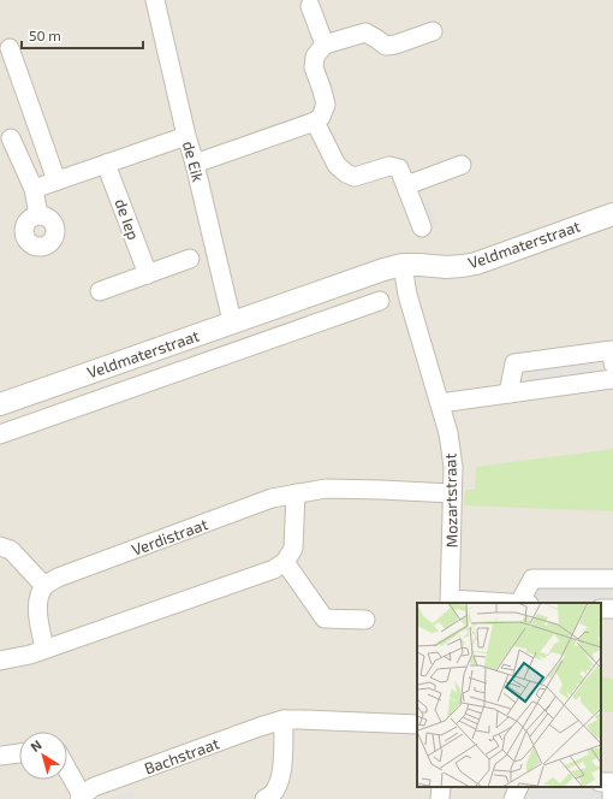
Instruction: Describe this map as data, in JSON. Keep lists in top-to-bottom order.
{
  "streets": {
    "street": [
      "de Eik",
      "de Iep",
      "Veldmaterstraat",
      "Mozartstraat",
      "Verdistraat",
      "Bachstraat"
    ]
  },
  "crossings": [
    ["de Eik", "Veldmaterstraat"],
    ["Veldmaterstraat", "Mozartstraat"],
    ["Mozartstraat", "Verdistraat"]
  ],
  "scale_bar": "50 m",
  "north": "top left"
}
